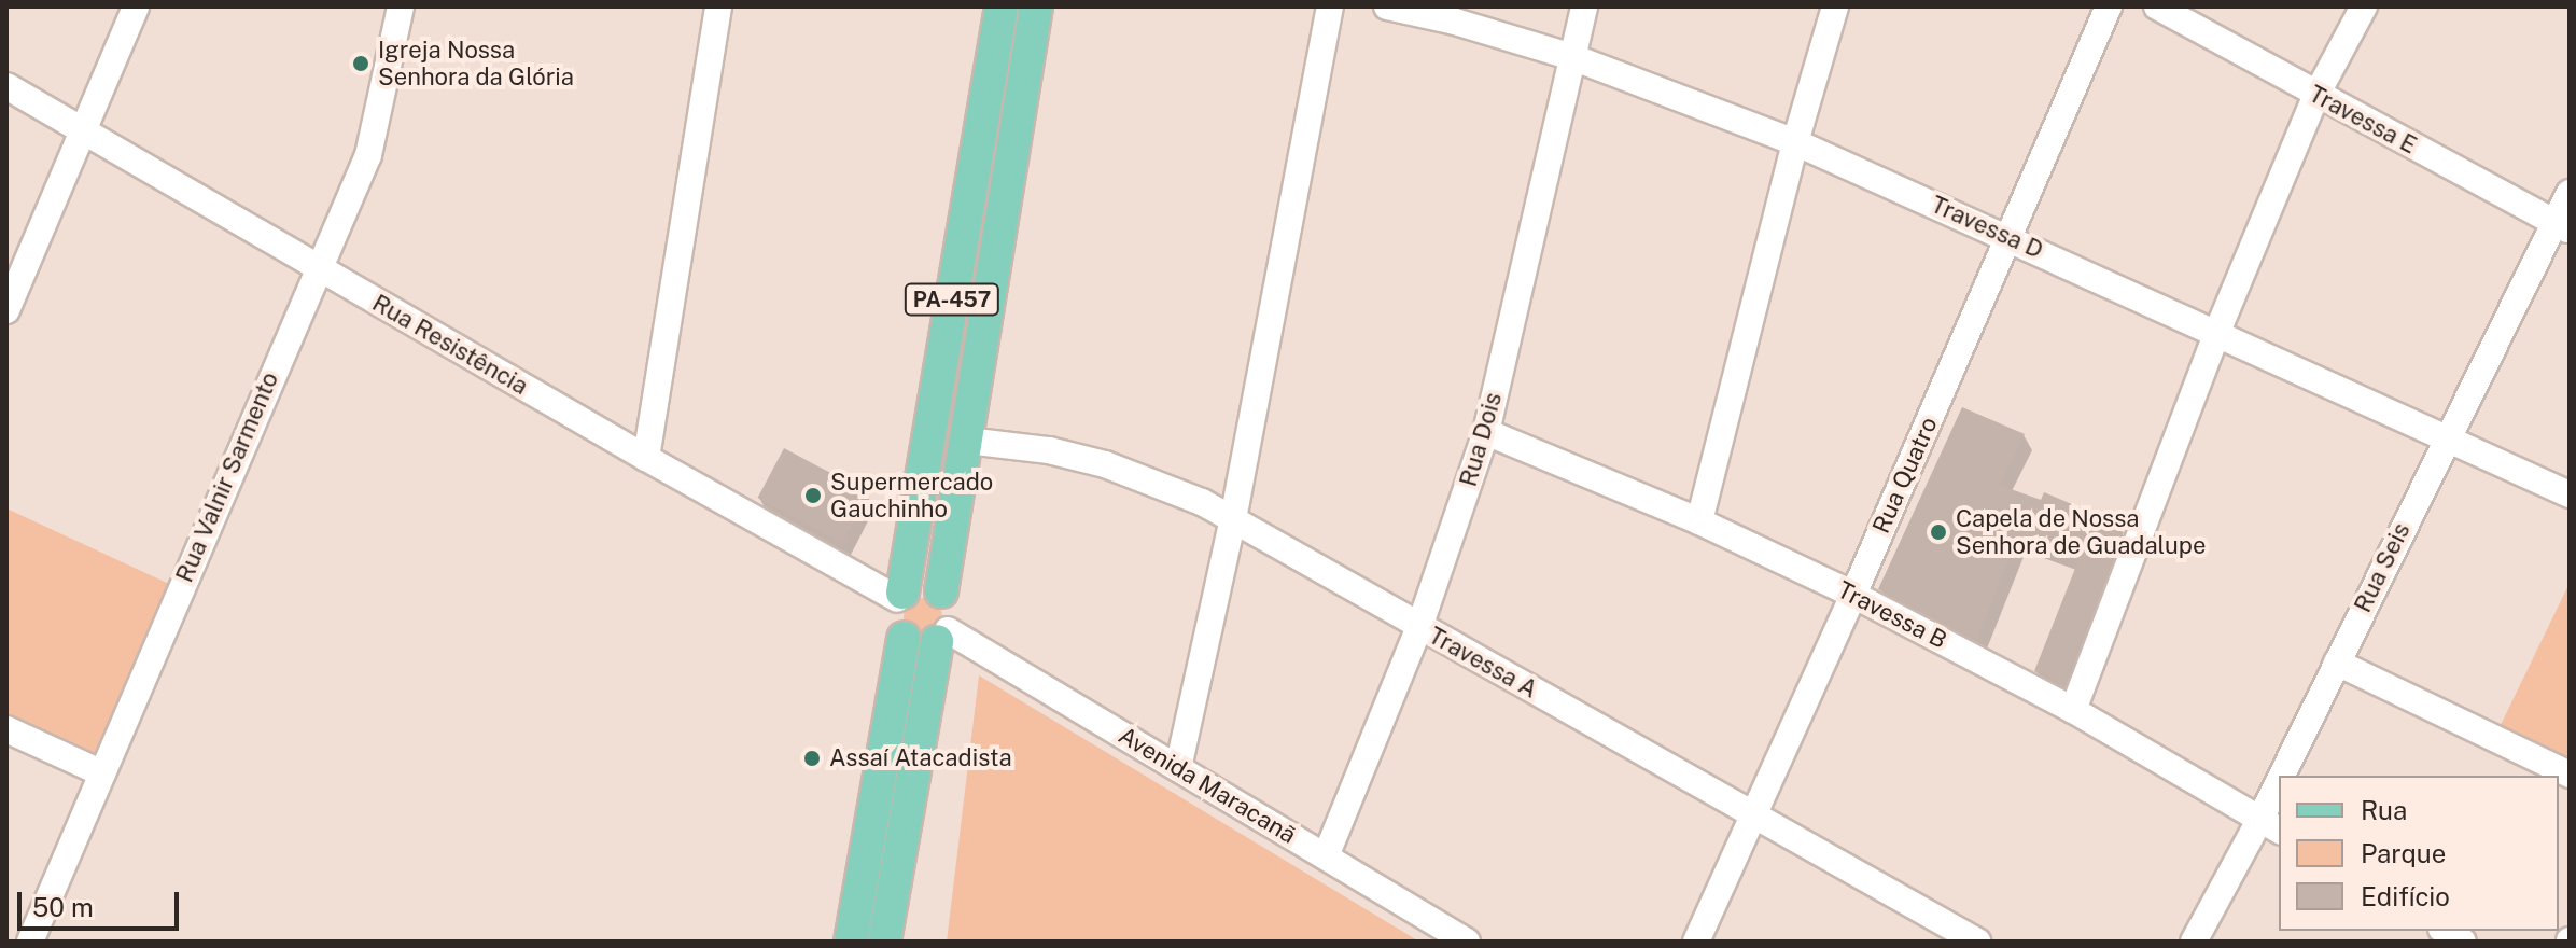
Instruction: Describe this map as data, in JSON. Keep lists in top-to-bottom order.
{
  "streets": {
    "main road": ["PA-457"],
    "street": [
      "Travessa E",
      "Travessa D",
      "Rua Resistência",
      "Rua Dois",
      "Rua Quatro",
      "Rua Valnir Sarmento",
      "Rua Seis",
      "Travessa B",
      "Travessa A",
      "Avenida Maracanã"
    ]
  },
  "crossings": [
    ["Travessa E", "Rua Seis"],
    ["Travessa D", "Rua Dois"],
    ["Travessa D", "Rua Quatro"],
    ["Travessa D", "Rua Seis"],
    ["PA-457", "Rua Resistência"],
    ["PA-457", "Travessa A"],
    ["PA-457", "Avenida Maracanã"],
    ["Rua Resistência", "Rua Valnir Sarmento"],
    ["Rua Resistência", "Avenida Maracanã"],
    ["Rua Dois", "Travessa B"],
    ["Rua Dois", "Travessa A"],
    ["Rua Dois", "Avenida Maracanã"],
    ["Rua Quatro", "Travessa B"],
    ["Rua Quatro", "Travessa A"],
    ["Rua Seis", "Travessa B"]
  ],
  "places": [
    "Igreja Nossa Senhora da Glória",
    "Supermercado Gauchinho",
    "Capela de Nossa Senhora de Guadalupe",
    "Assaí Atacadista"
  ],
  "legend": ["Rua", "Parque", "Edifício"],
  "scale_bar": "50 m"
}
